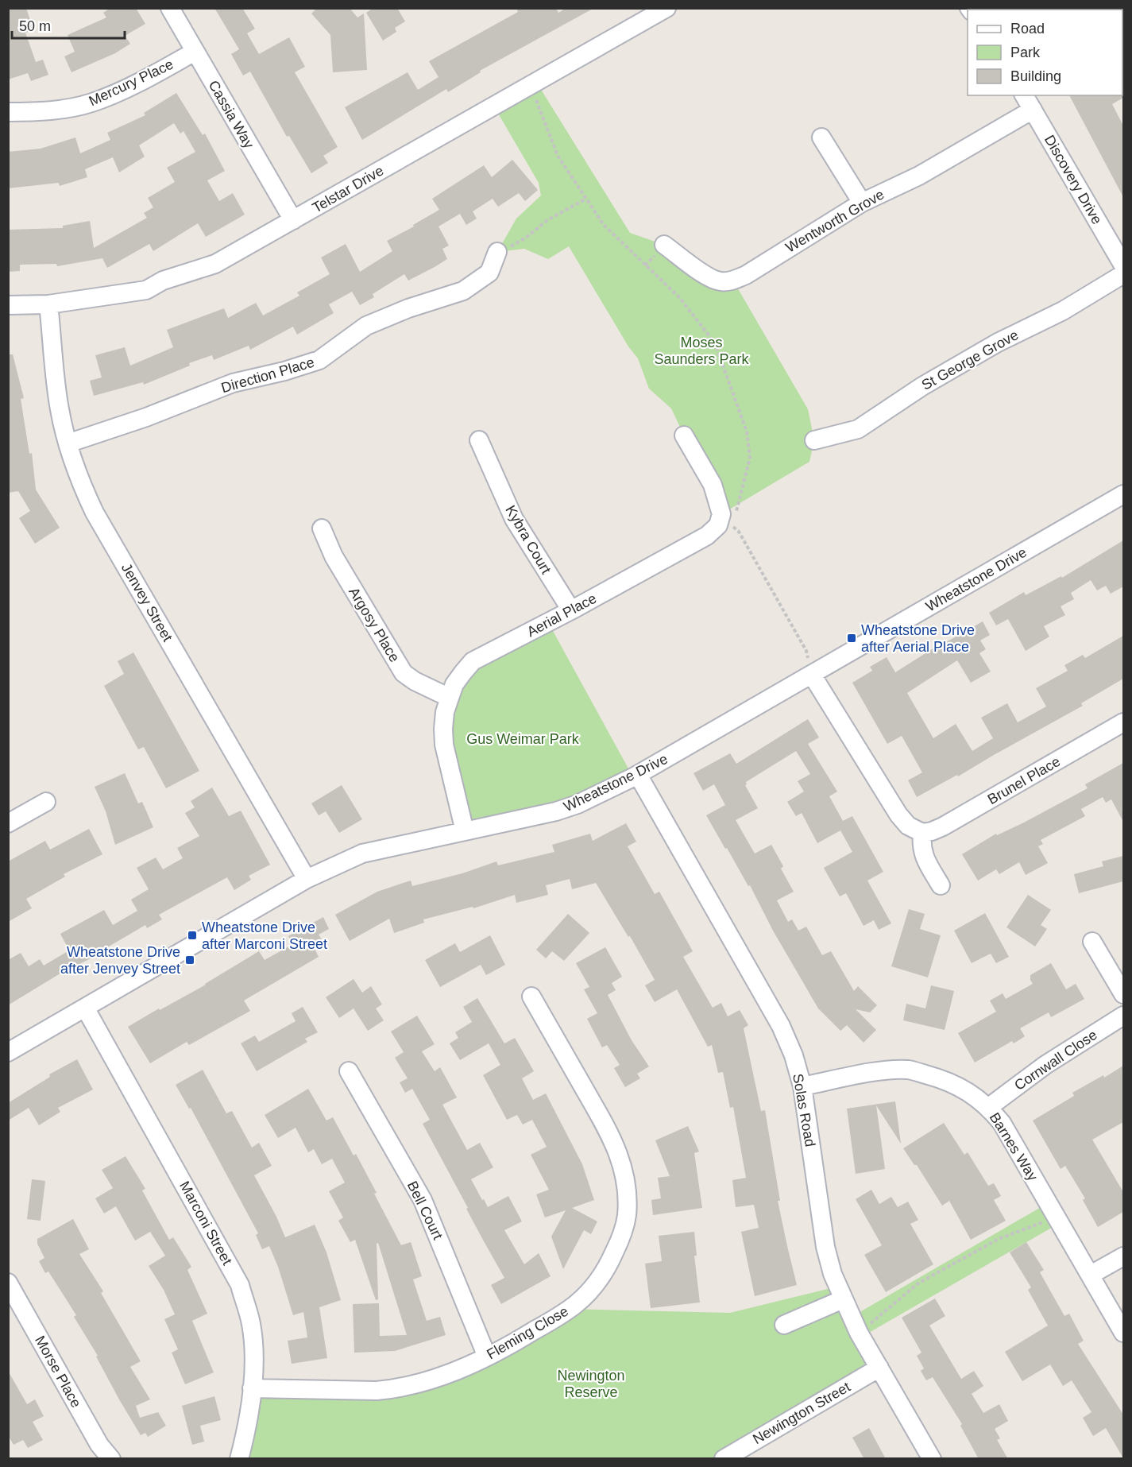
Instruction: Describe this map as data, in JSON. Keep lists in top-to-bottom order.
{
  "streets": {
    "street": [
      "Mercury Place",
      "Cassia Way",
      "Discovery Drive",
      "Telstar Drive",
      "Wentworth Grove",
      "St George Grove",
      "Direction Place",
      "Kybra Court",
      "Wheatstone Drive",
      "Jenvey Street",
      "Aerial Place",
      "Argosy Place",
      "Brunel Place",
      "Cornwall Close",
      "Solas Road",
      "Barnes Way",
      "Bell Court",
      "Marconi Street",
      "Fleming Close",
      "Morse Place",
      "Newington Street"
    ]
  },
  "crossings": [
    ["Mercury Place", "Cassia Way"],
    ["Cassia Way", "Telstar Drive"],
    ["Discovery Drive", "Wentworth Grove"],
    ["Telstar Drive", "Jenvey Street"],
    ["Direction Place", "Jenvey Street"],
    ["Kybra Court", "Aerial Place"],
    ["Wheatstone Drive", "Jenvey Street"],
    ["Wheatstone Drive", "Aerial Place"],
    ["Wheatstone Drive", "Solas Road"],
    ["Wheatstone Drive", "Marconi Street"],
    ["Aerial Place", "Argosy Place"],
    ["Cornwall Close", "Barnes Way"],
    ["Solas Road", "Barnes Way"],
    ["Solas Road", "Newington Street"],
    ["Bell Court", "Fleming Close"],
    ["Marconi Street", "Fleming Close"]
  ],
  "parks": ["Moses Saunders Park", "Gus Weimar Park", "Newington Reserve"],
  "places": {
    "transit": ["Wheatstone Drive after Aerial Place", "Wheatstone Drive after Marconi Street", "Wheatstone Drive after Jenvey Street"]
  },
  "legend": ["Road", "Park", "Building"],
  "scale_bar": "50 m"
}
